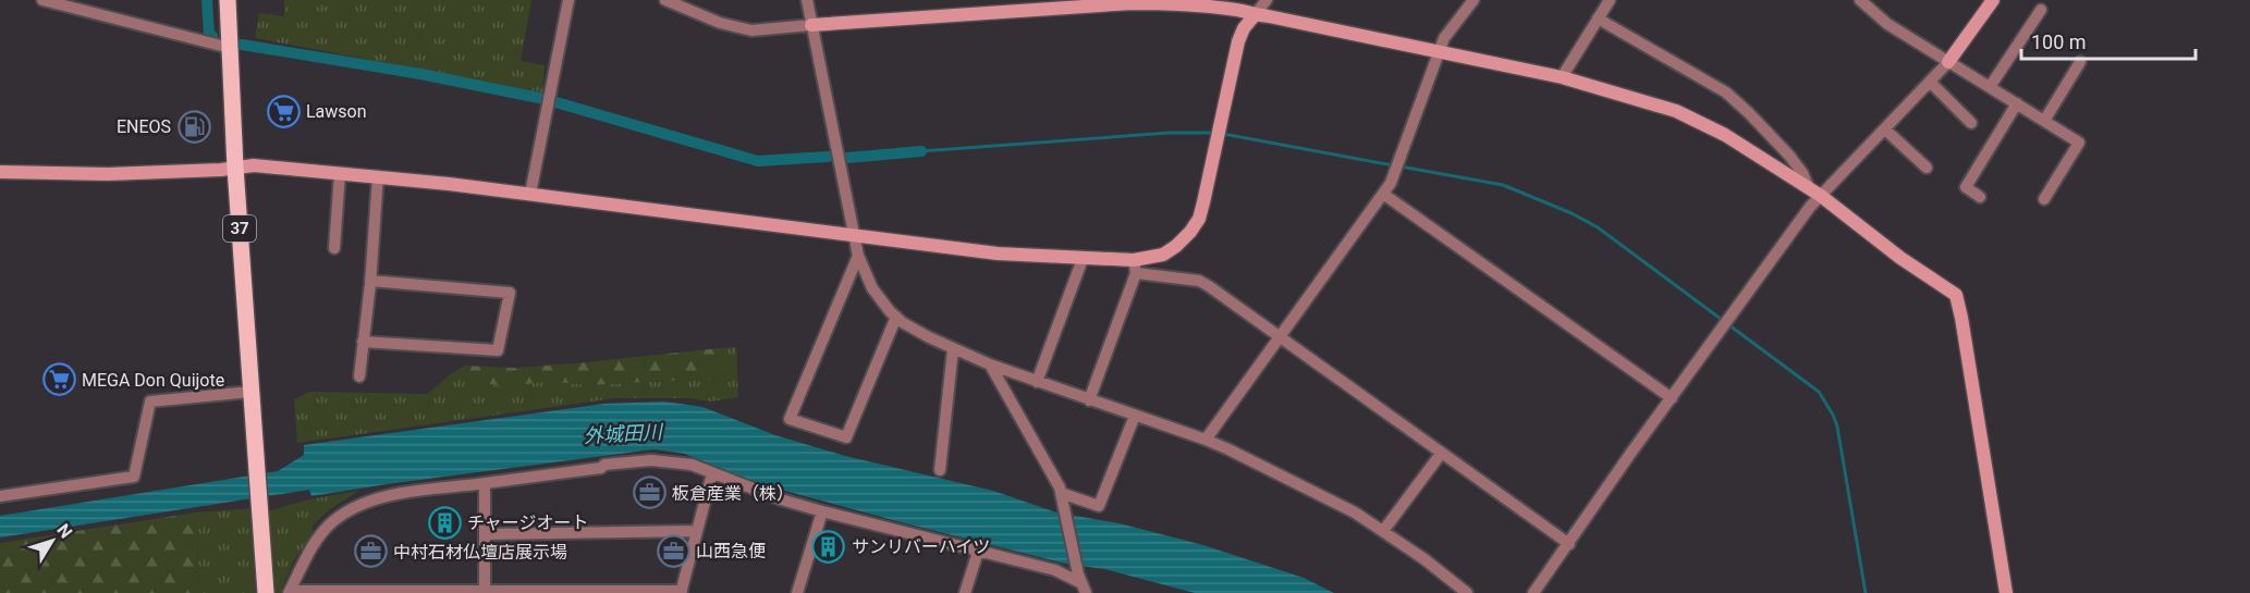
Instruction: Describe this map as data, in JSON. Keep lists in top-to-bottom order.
{
  "streets": {
    "main road": ["37"]
  },
  "water": ["外城田川"],
  "places": {
    "supermarket": ["Lawson", "MEGA Don Quijote"],
    "fuel station": ["ENEOS"],
    "office": ["板倉産業（株）", "山西急便", "中村石材仏壇店展示場"],
    "building": ["チャージオート", "サンリバーハイツ"]
  },
  "scale_bar": "100 m",
  "north": "top right"
}
